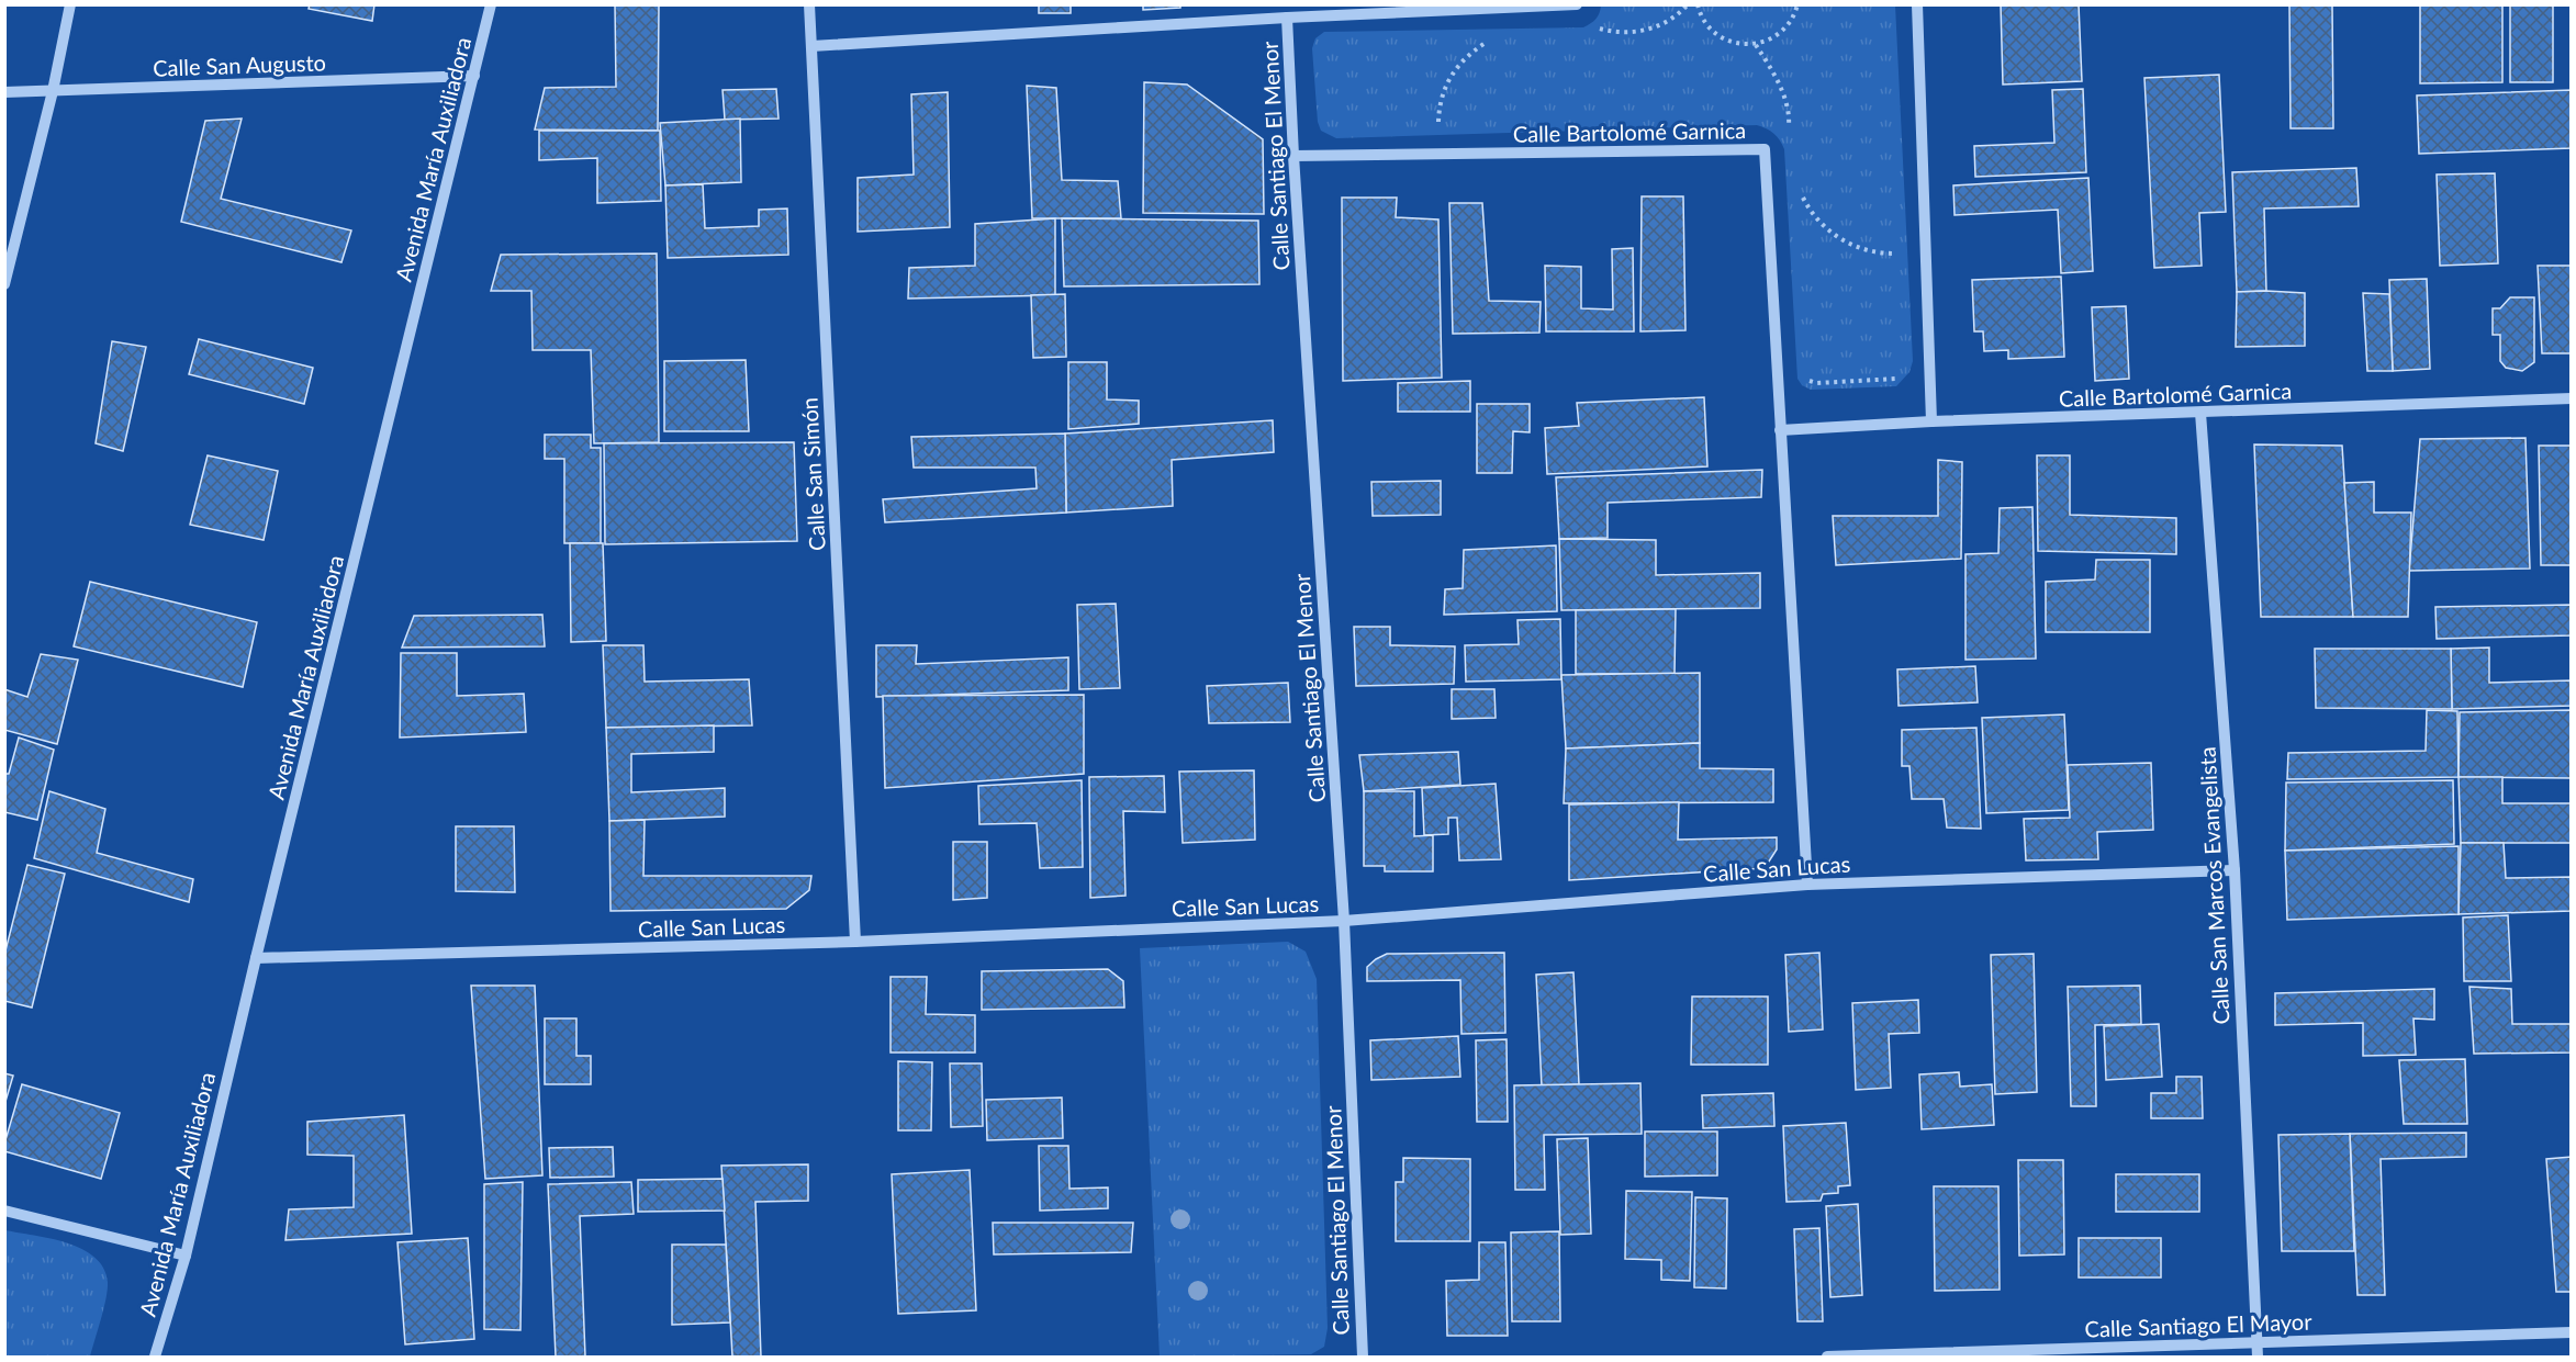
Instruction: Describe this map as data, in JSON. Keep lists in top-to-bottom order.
{
  "streets": {
    "street": [
      "Calle San Augusto",
      "Calle Bartolomé Garnica",
      "Calle Santiago El Menor",
      "Avenida María Auxiliadora",
      "Calle San Simón",
      "Calle San Lucas",
      "Calle San Marcos Evangelista",
      "Calle Santiago El Mayor"
    ]
  },
  "crossings": [
    ["Calle San Augusto", "Avenida María Auxiliadora"],
    ["Calle Bartolomé Garnica", "Calle Santiago El Menor"],
    ["Calle Bartolomé Garnica", "Calle San Lucas"],
    ["Calle Bartolomé Garnica", "Calle San Marcos Evangelista"],
    ["Calle Santiago El Menor", "Calle San Lucas"],
    ["Avenida María Auxiliadora", "Calle San Lucas"],
    ["Calle San Simón", "Calle San Lucas"],
    ["Calle San Lucas", "Calle San Marcos Evangelista"],
    ["Calle San Marcos Evangelista", "Calle Santiago El Mayor"]
  ]
}
